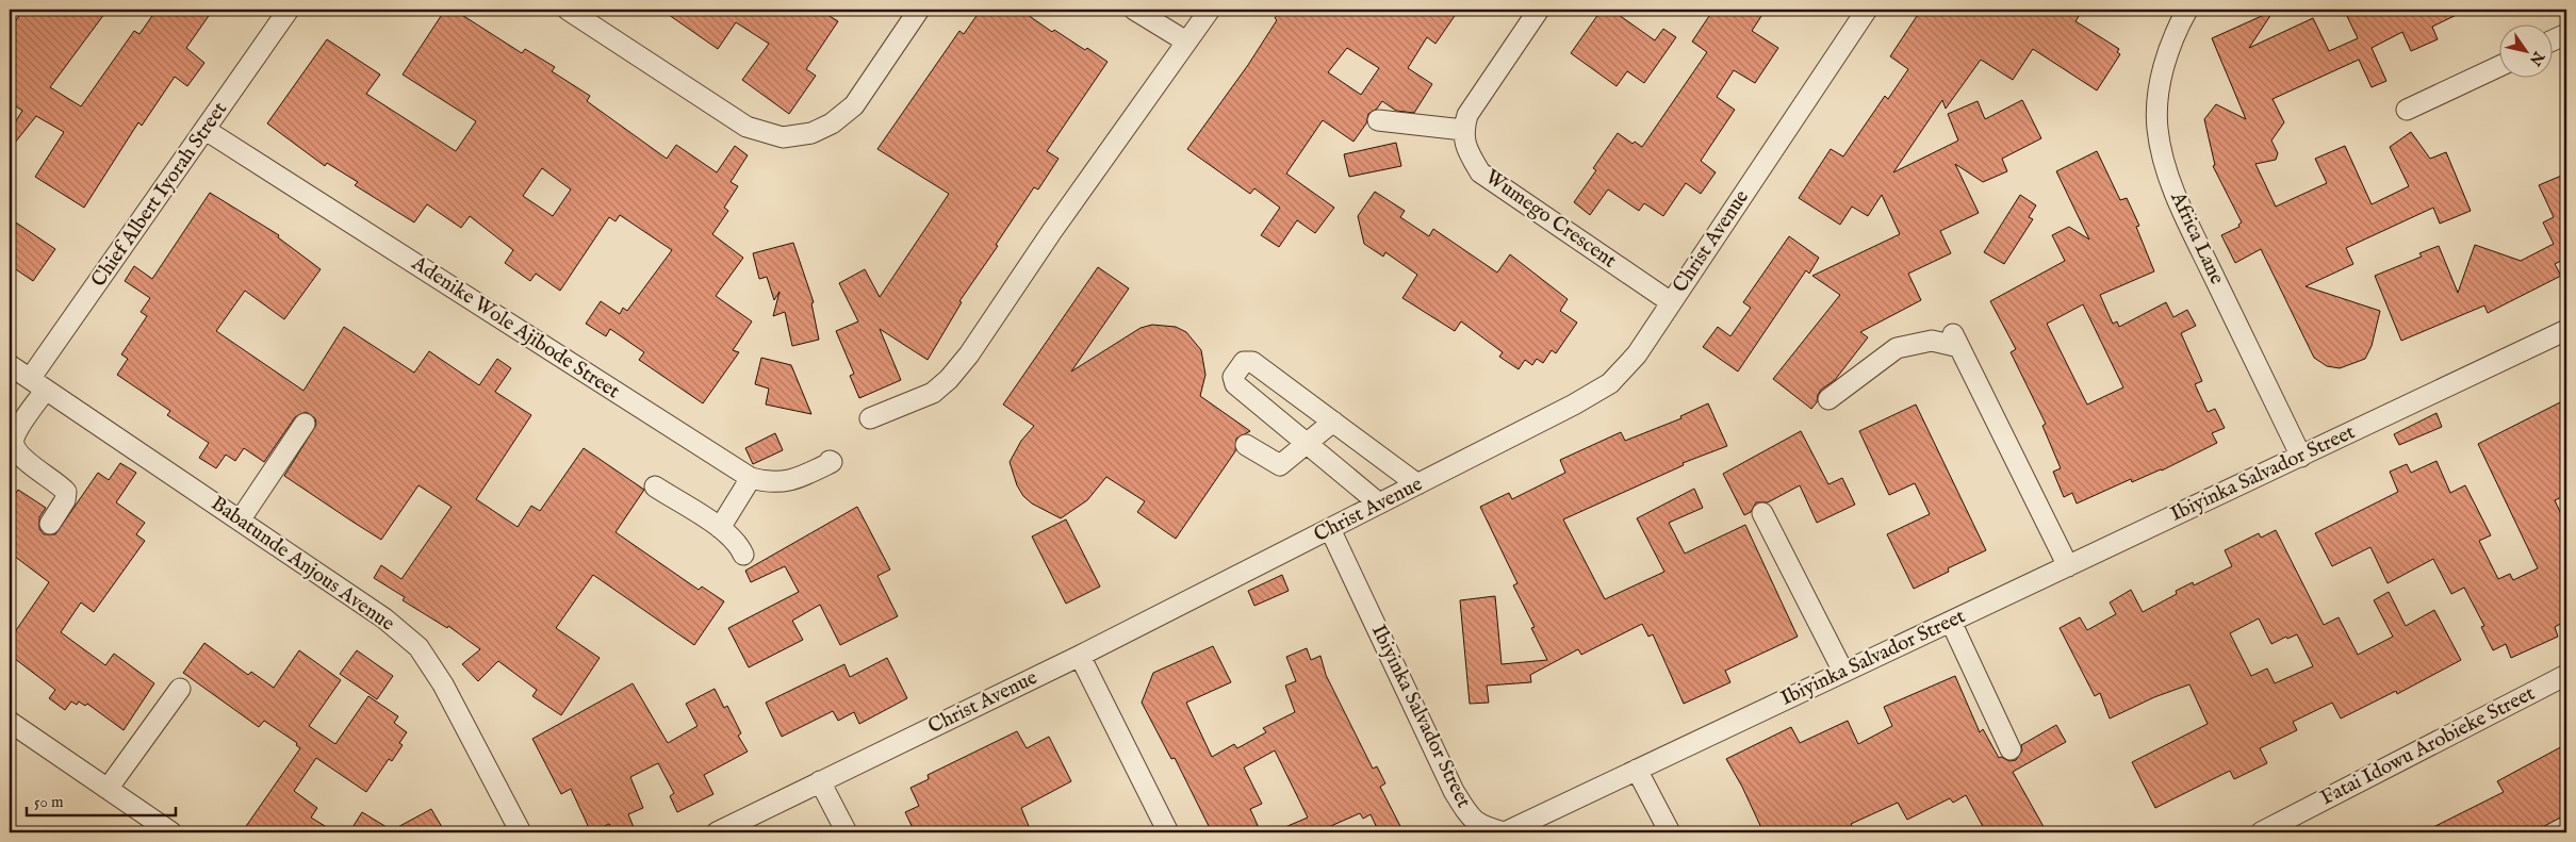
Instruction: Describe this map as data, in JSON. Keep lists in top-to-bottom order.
{
  "streets": {
    "street": [
      "Chief Albert Iyorah Street",
      "Wumego Crescent",
      "Africa Lane",
      "Christ Avenue",
      "Adenike Wole Ajibode Street",
      "Ibiyinka Salvador Street",
      "Babatunde Anjous Avenue",
      "Fatai Idowu Arobieke Street"
    ]
  },
  "crossings": [
    ["Chief Albert Iyorah Street", "Adenike Wole Ajibode Street"],
    ["Chief Albert Iyorah Street", "Babatunde Anjous Avenue"],
    ["Wumego Crescent", "Christ Avenue"],
    ["Africa Lane", "Ibiyinka Salvador Street"],
    ["Christ Avenue", "Ibiyinka Salvador Street"]
  ],
  "scale_bar": "50 m",
  "north": "bottom right"
}
